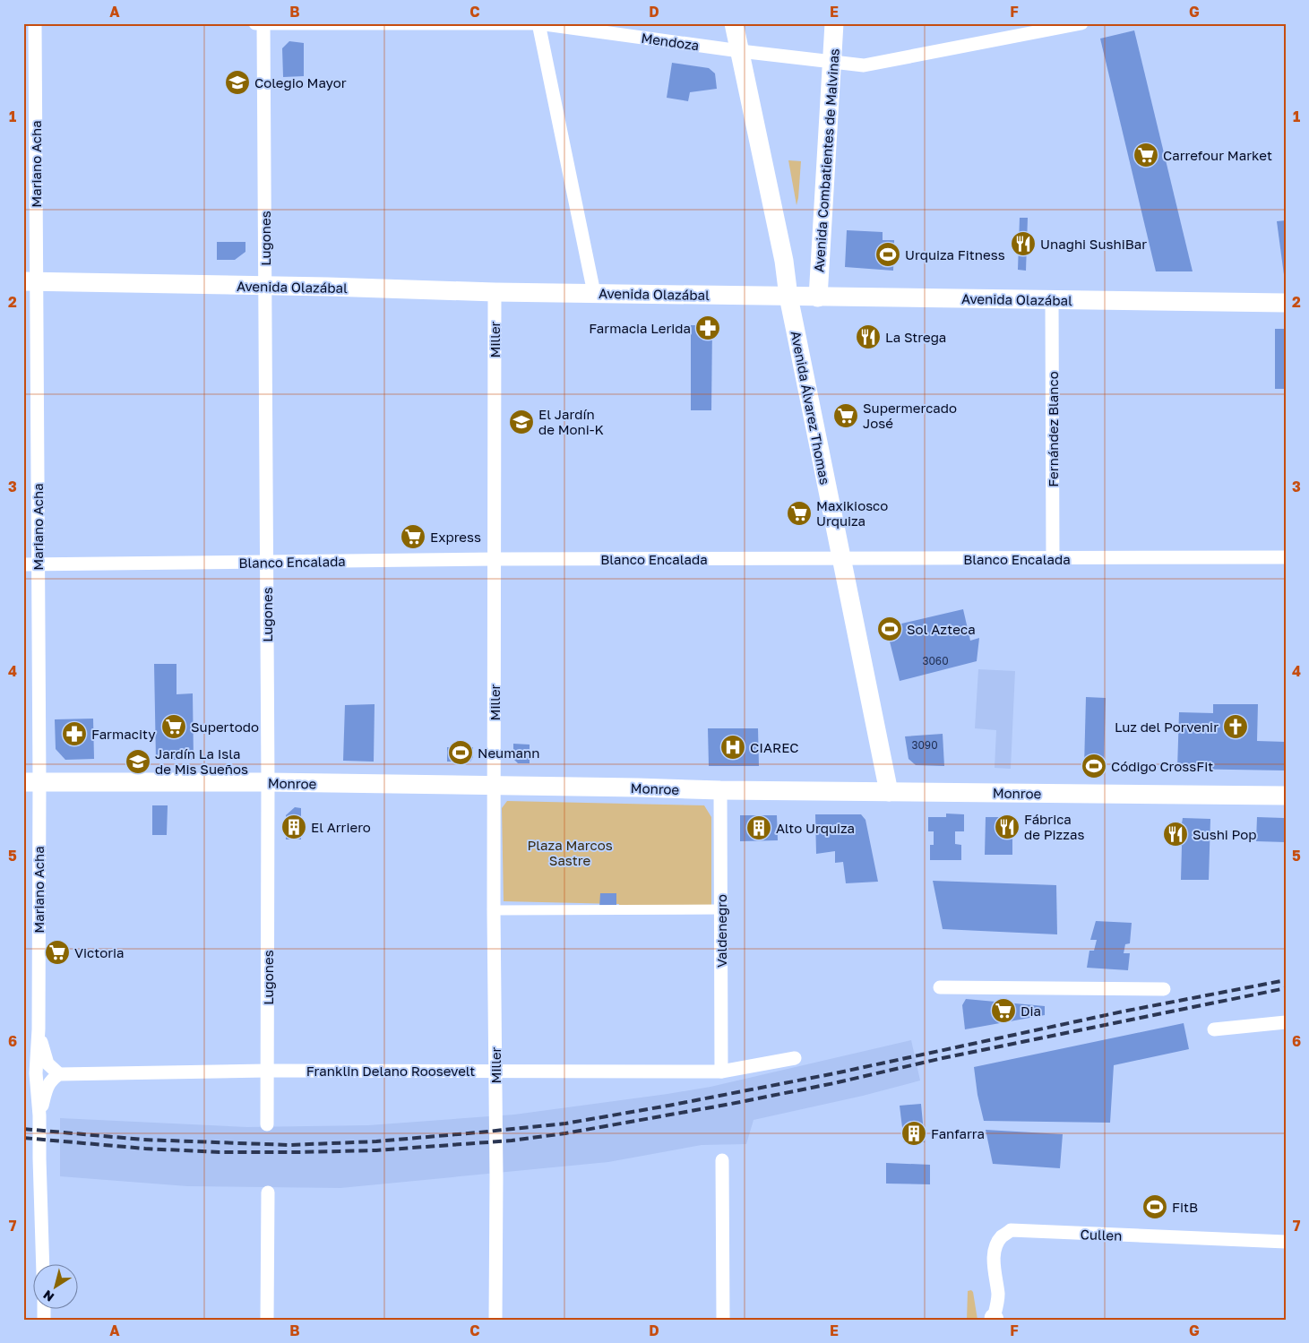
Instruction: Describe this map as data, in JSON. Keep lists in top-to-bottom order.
{
  "streets": {
    "main road": [
      "Avenida Combatientes de Malvinas",
      "Avenida Olazábal",
      "Avenida Álvarez Thomas",
      "Monroe"
    ],
    "street": [
      "Mendoza",
      "Mariano Acha",
      "Lugones",
      "Miller",
      "Fernández Blanco",
      "Blanco Encalada",
      "Valdenegro",
      "Franklin Delano Roosevelt",
      "Cullen"
    ]
  },
  "crossings": [
    ["Mendoza", "Avenida Combatientes de Malvinas"],
    ["Mendoza", "Lugones"],
    ["Mendoza", "Avenida Álvarez Thomas"],
    ["Avenida Combatientes de Malvinas", "Avenida Olazábal"],
    ["Mariano Acha", "Avenida Olazábal"],
    ["Mariano Acha", "Blanco Encalada"],
    ["Mariano Acha", "Monroe"],
    ["Mariano Acha", "Franklin Delano Roosevelt"],
    ["Lugones", "Avenida Olazábal"],
    ["Lugones", "Blanco Encalada"],
    ["Lugones", "Monroe"],
    ["Lugones", "Franklin Delano Roosevelt"],
    ["Avenida Olazábal", "Miller"],
    ["Avenida Olazábal", "Avenida Álvarez Thomas"],
    ["Avenida Olazábal", "Fernández Blanco"],
    ["Miller", "Blanco Encalada"],
    ["Miller", "Monroe"],
    ["Miller", "Franklin Delano Roosevelt"],
    ["Avenida Álvarez Thomas", "Blanco Encalada"],
    ["Avenida Álvarez Thomas", "Monroe"],
    ["Fernández Blanco", "Blanco Encalada"],
    ["Monroe", "Valdenegro"],
    ["Valdenegro", "Franklin Delano Roosevelt"]
  ],
  "parks": ["Plaza Marcos Sastre"],
  "places": {
    "school or university": ["Colegio Mayor", "El Jardín de Moni-K", "Jardín La Isla de Mis Sueños"],
    "supermarket": [
      "Carrefour Market",
      "Supermercado José",
      "Maxikiosco Urquiza",
      "Express",
      "Supertodo",
      "Victoria",
      "Dia"
    ],
    "restaurant": [
      "Unaghi SushiBar",
      "La Strega",
      "Fábrica de Pizzas",
      "Sushi Pop"
    ],
    "sports": [
      "Urquiza Fitness",
      "Sol Azteca",
      "Neumann",
      "Código CrossFit",
      "FitB"
    ],
    "pharmacy": ["Farmacia Lerida", "Farmacity"],
    "church": ["Luz del Porvenir"],
    "hospital": ["CIAREC"],
    "building": ["El Arriero", "Alto Urquiza", "Fanfarra"]
  },
  "house_numbers": ["3060", "3090"],
  "north": "bottom left",
  "grid": {
    "columns": [
      "A",
      "B",
      "C",
      "D",
      "E",
      "F",
      "G"
    ],
    "rows": [
      "1",
      "2",
      "3",
      "4",
      "5",
      "6",
      "7"
    ]
  }
}
